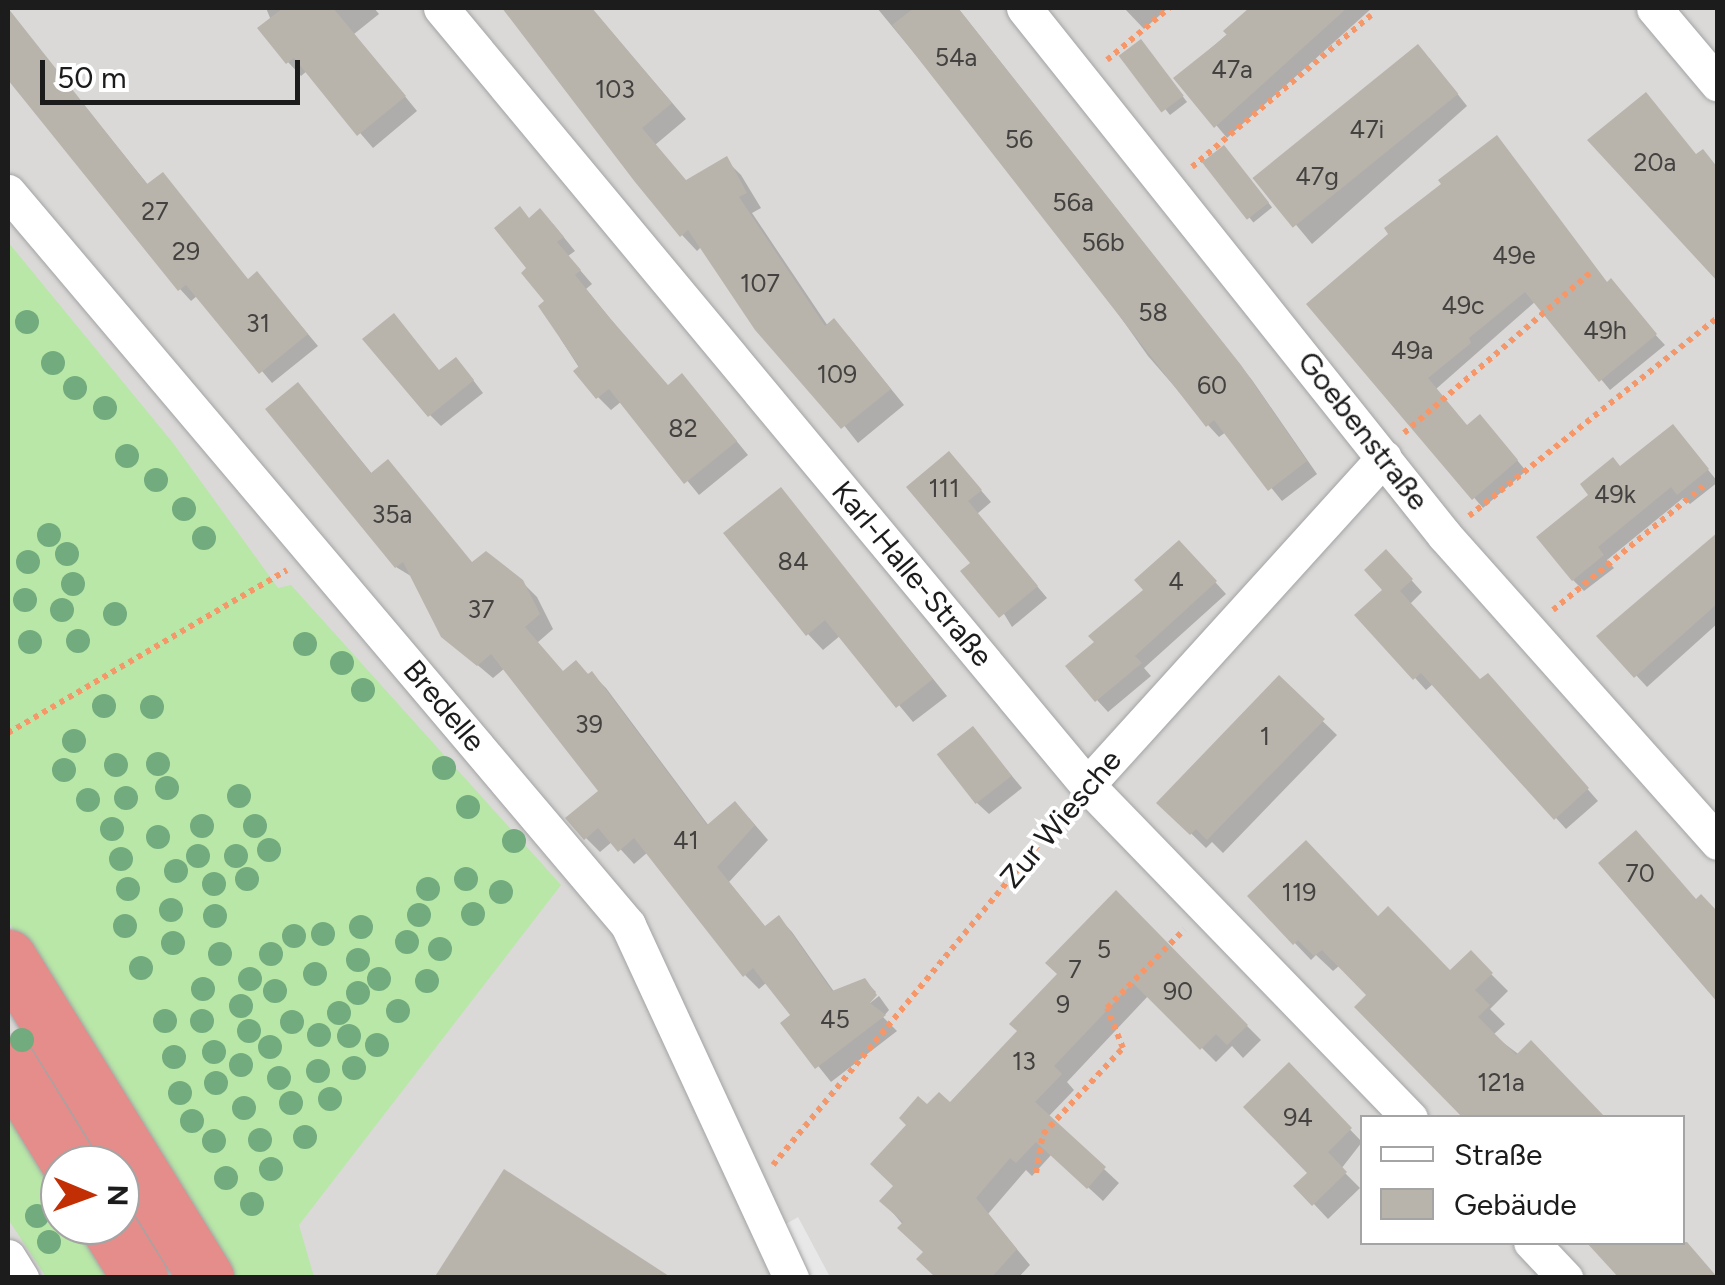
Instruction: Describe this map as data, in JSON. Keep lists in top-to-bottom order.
{
  "streets": {
    "street": [
      "Goebenstraße",
      "Karl-Halle-Straße",
      "Bredelle",
      "Zur Wiesche"
    ]
  },
  "crossings": [
    ["Goebenstraße", "Zur Wiesche"],
    ["Karl-Halle-Straße", "Zur Wiesche"],
    ["Bredelle", "Zur Wiesche"]
  ],
  "house_numbers": [
    "54a",
    "47a",
    "103",
    "47i",
    "56",
    "20a",
    "47g",
    "56a",
    "27",
    "56b",
    "29",
    "49e",
    "107",
    "49c",
    "58",
    "31",
    "49h",
    "49a",
    "109",
    "60",
    "82",
    "111",
    "49k",
    "35a",
    "84",
    "4",
    "37",
    "39",
    "1",
    "41",
    "70",
    "119",
    "5",
    "7",
    "90",
    "9",
    "45",
    "13",
    "121a",
    "94"
  ],
  "legend": ["Straße", "Gebäude"],
  "scale_bar": "50 m",
  "north": "right"
}
